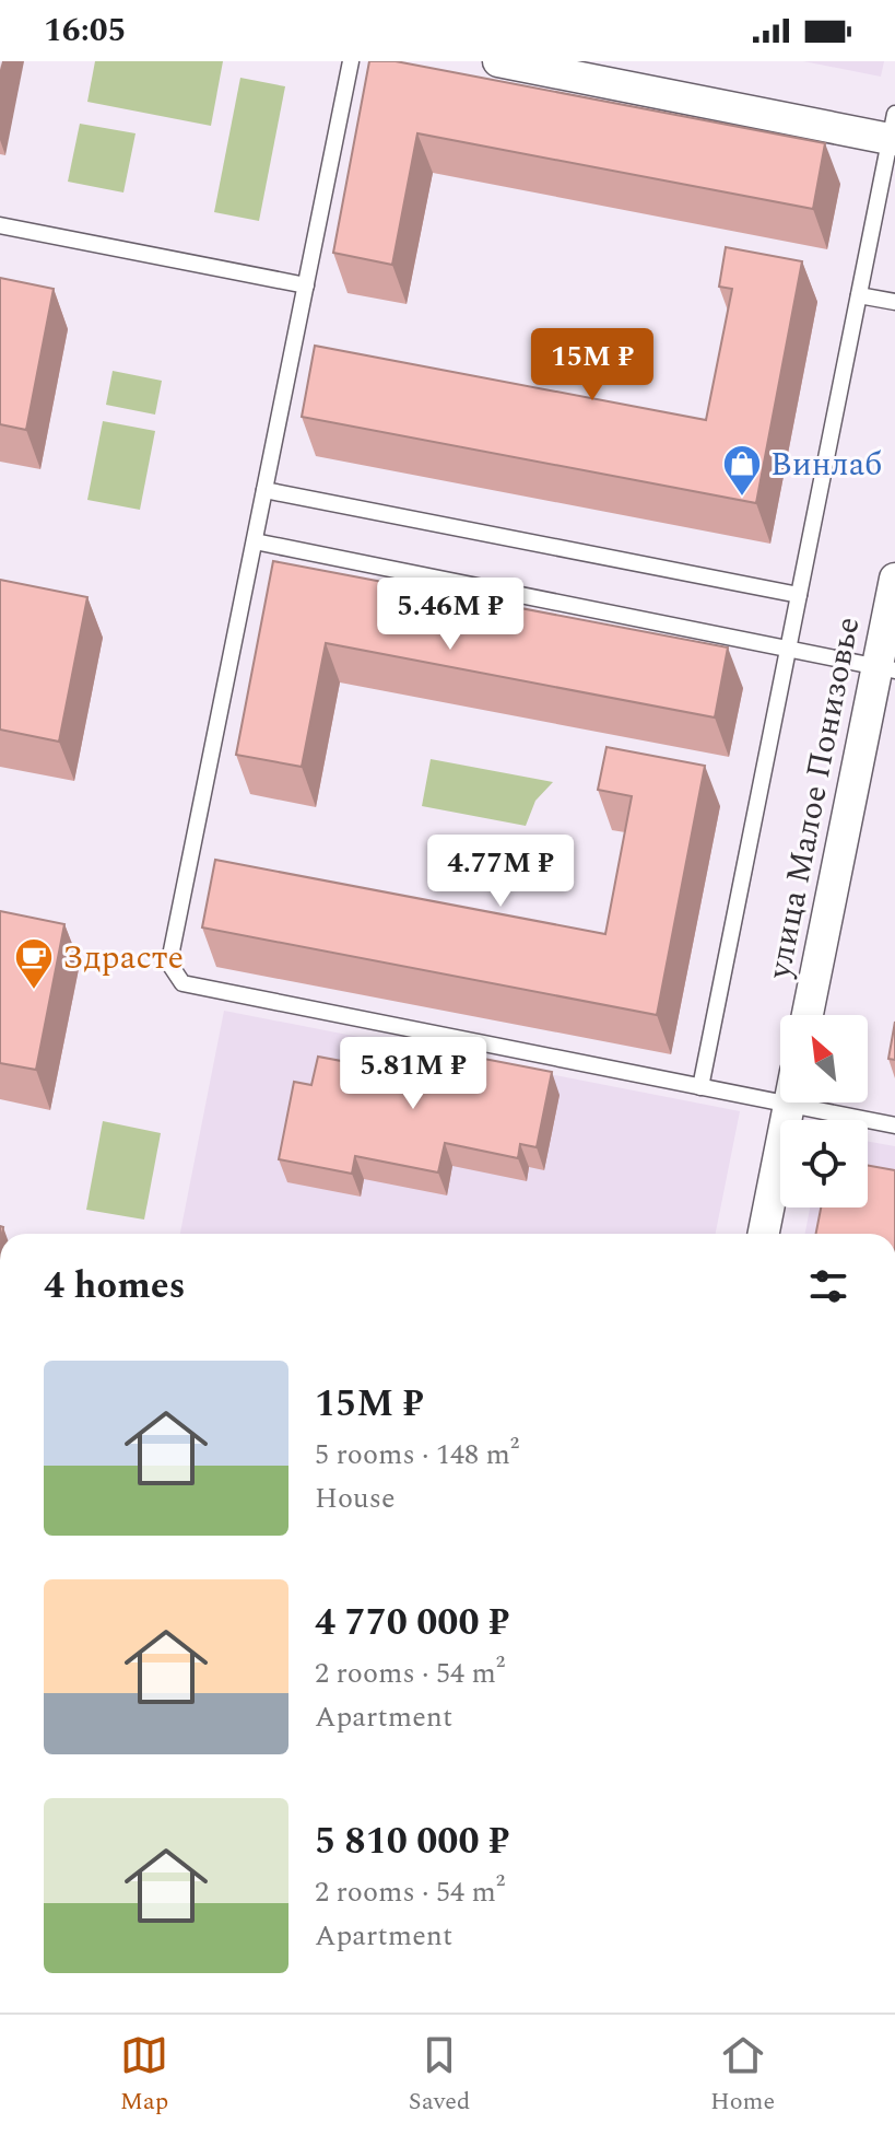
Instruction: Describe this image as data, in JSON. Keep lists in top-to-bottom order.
{
  "streets": {
    "street": ["улица Малое Понизовье"]
  },
  "places": {
    "shop": ["Винлаб"],
    "cafe": ["Здрасте"]
  },
  "north": "top left",
  "page": {
    "status": "16:05",
    "price": [
      "15M ₽",
      "5.46M ₽",
      "4.77M ₽",
      "5.81M ₽"
    ],
    "heading": "4 homes",
    "list": [
      {
        "name": "15M ₽",
        "note": "5 rooms · 148 m² · House"
      },
      {
        "name": "4 770 000 ₽",
        "note": "2 rooms · 54 m² · Apartment"
      },
      {
        "name": "5 810 000 ₽",
        "note": "2 rooms · 54 m² · Apartment"
      }
    ],
    "tabs": ["Map", "Saved", "Home"]
  }
}
